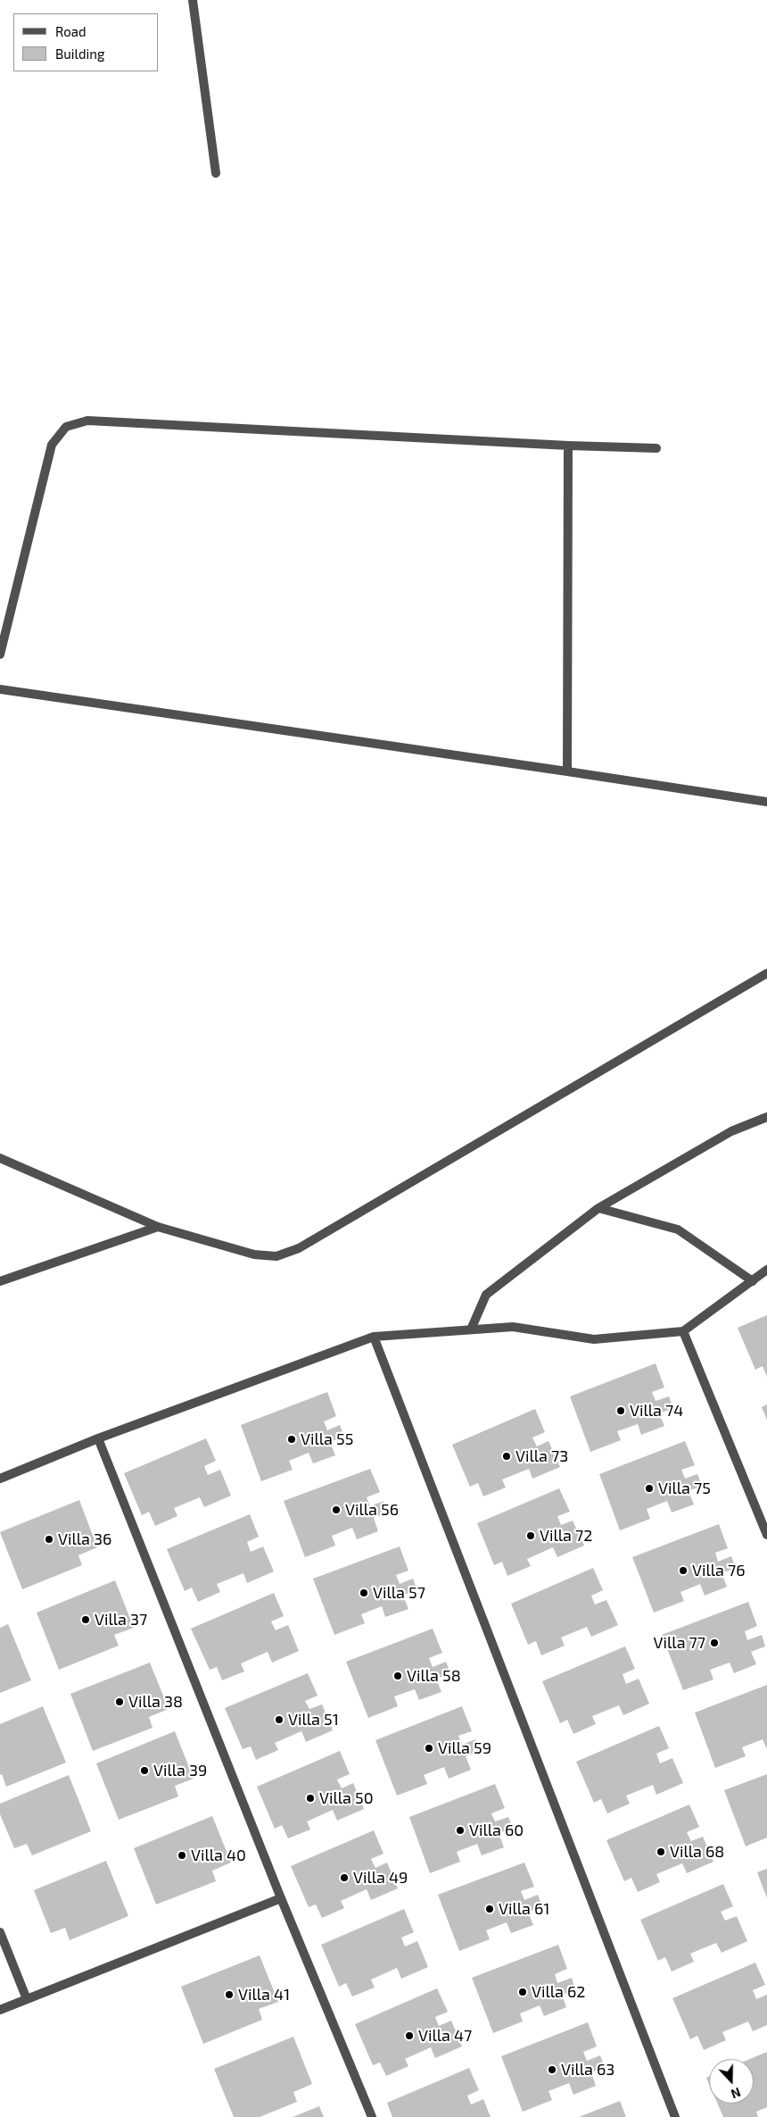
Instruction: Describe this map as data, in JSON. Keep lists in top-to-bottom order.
{
  "places": [
    "Villa 74",
    "Villa 55",
    "Villa 73",
    "Villa 75",
    "Villa 56",
    "Villa 72",
    "Villa 36",
    "Villa 76",
    "Villa 57",
    "Villa 37",
    "Villa 77",
    "Villa 58",
    "Villa 38",
    "Villa 51",
    "Villa 59",
    "Villa 39",
    "Villa 50",
    "Villa 60",
    "Villa 68",
    "Villa 40",
    "Villa 49",
    "Villa 61",
    "Villa 62",
    "Villa 41",
    "Villa 47",
    "Villa 63"
  ],
  "legend": ["Road", "Building"],
  "north": "bottom"
}
